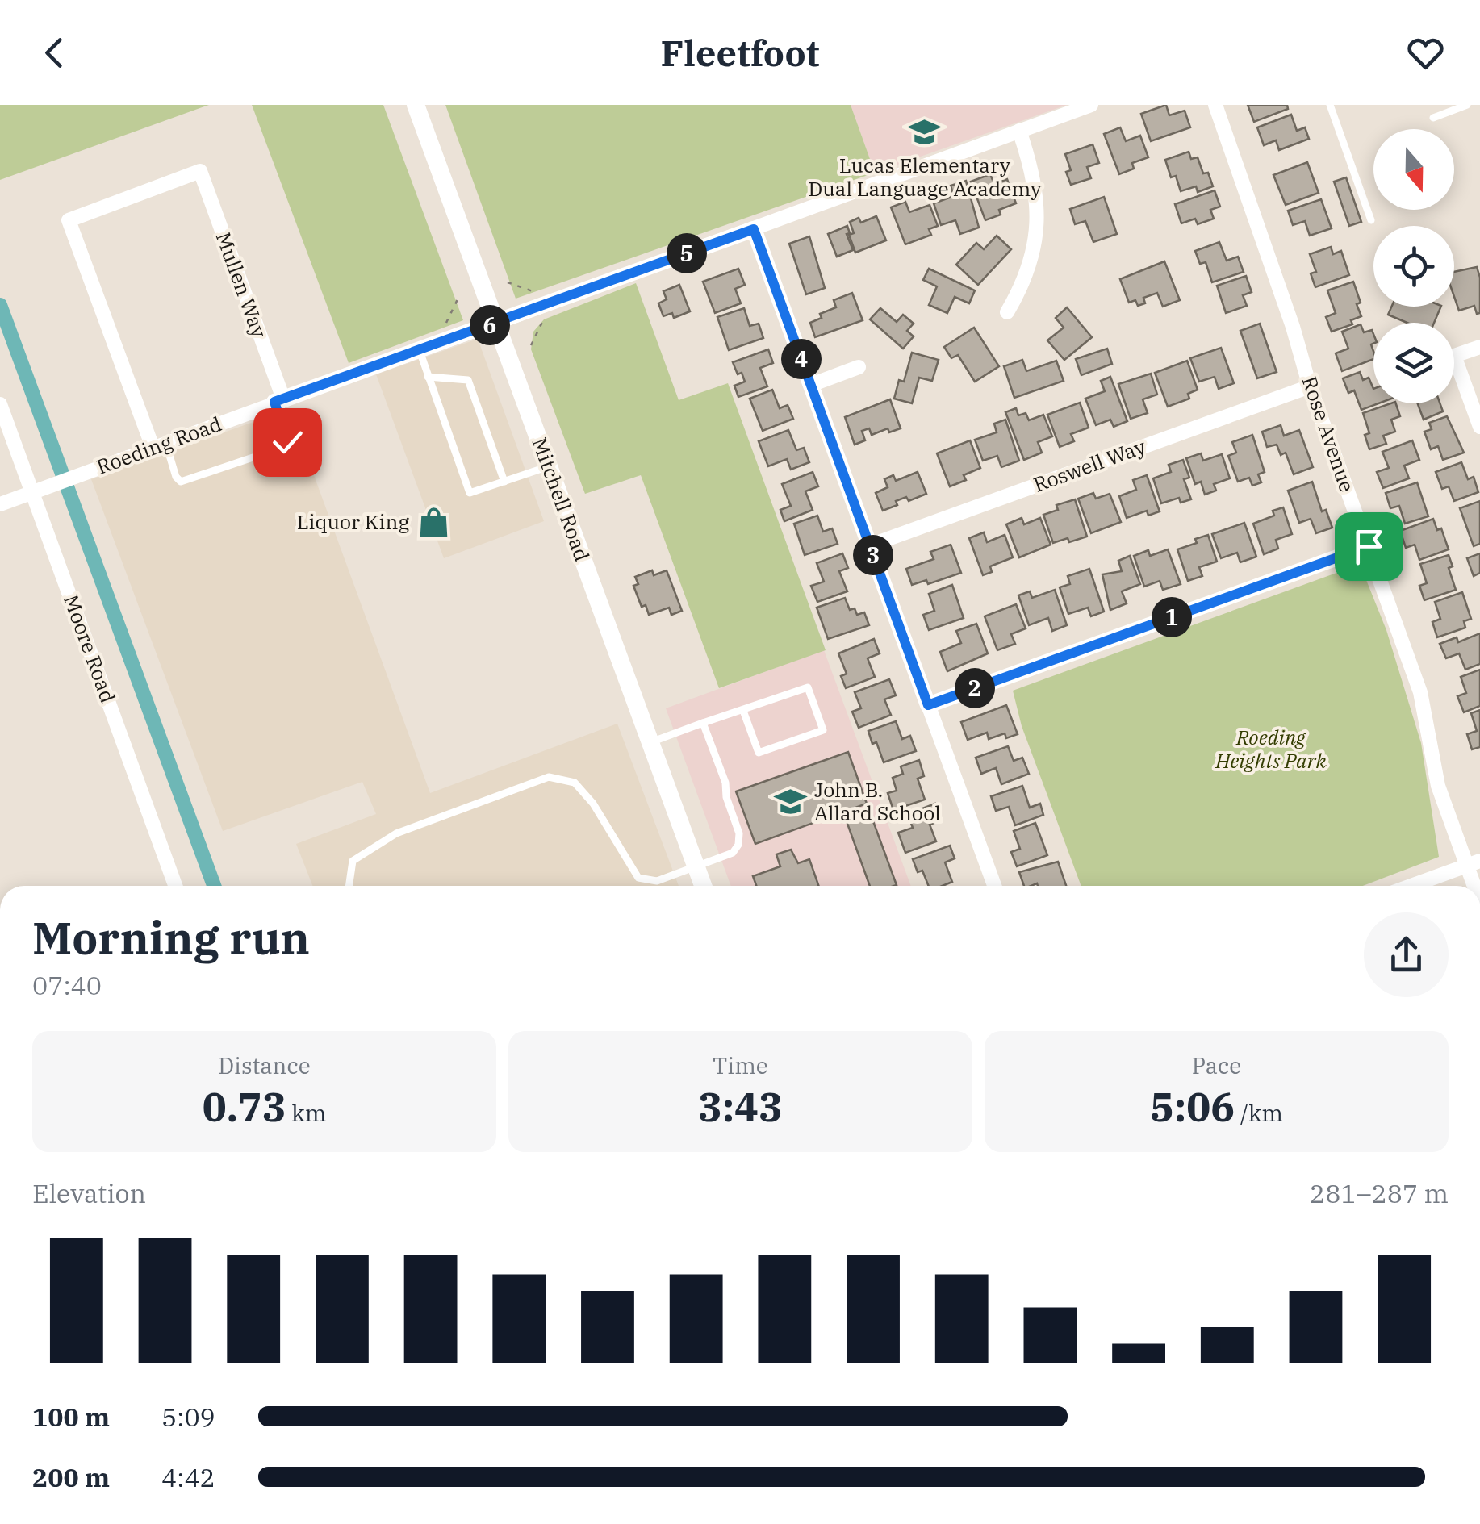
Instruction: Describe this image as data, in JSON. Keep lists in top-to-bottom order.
{
  "streets": {
    "street": [
      "Mullen Way",
      "Rose Avenue",
      "Roeding Road",
      "Roswell Way",
      "Mitchell Road",
      "Moore Road"
    ]
  },
  "crossings": [
    ["Mullen Way", "Roeding Road"],
    ["Rose Avenue", "Roswell Way"],
    ["Roeding Road", "Mitchell Road"],
    ["Roeding Road", "Moore Road"]
  ],
  "parks": ["Roeding Heights Park"],
  "places": {
    "school or university": ["Lucas Elementary Dual Language Academy", "John B. Allard School"],
    "shop": ["Liquor King"]
  },
  "north": "bottom",
  "page": {
    "header": "Fleetfoot",
    "pins": [
      "5",
      "6",
      "4",
      "3",
      "1",
      "2"
    ],
    "heading": ["Morning run", "07:40"],
    "stats": [
      ["Distance", "0.73 km"],
      ["Time", "3:43"],
      ["Pace", "5:06 /km"]
    ],
    "chart": ["Elevation", "281–287 m"],
    "list": [
      {
        "name": "100 m",
        "note": "5:09"
      },
      {
        "name": "200 m",
        "note": "4:42"
      }
    ]
  }
}
